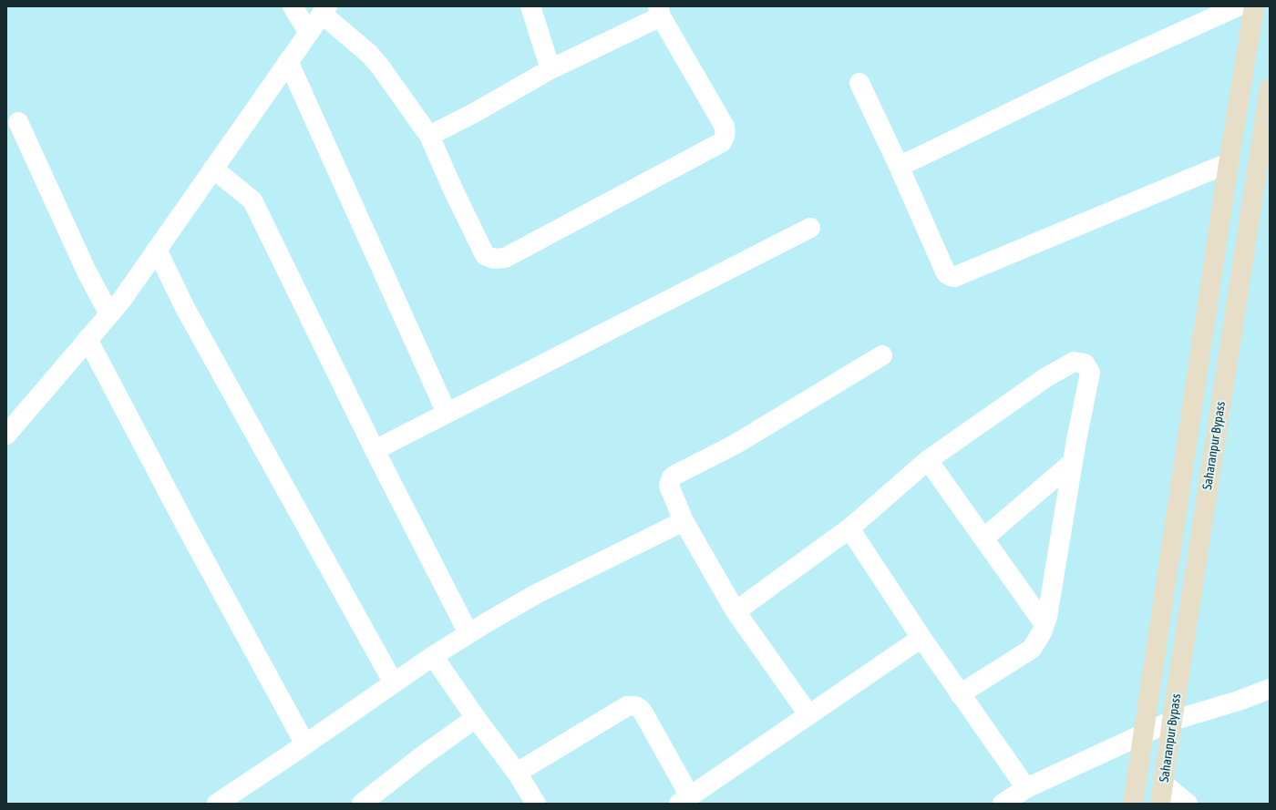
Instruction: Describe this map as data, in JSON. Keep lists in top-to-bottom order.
{
  "streets": {
    "main road": ["Saharanpur Bypass"]
  }
}
